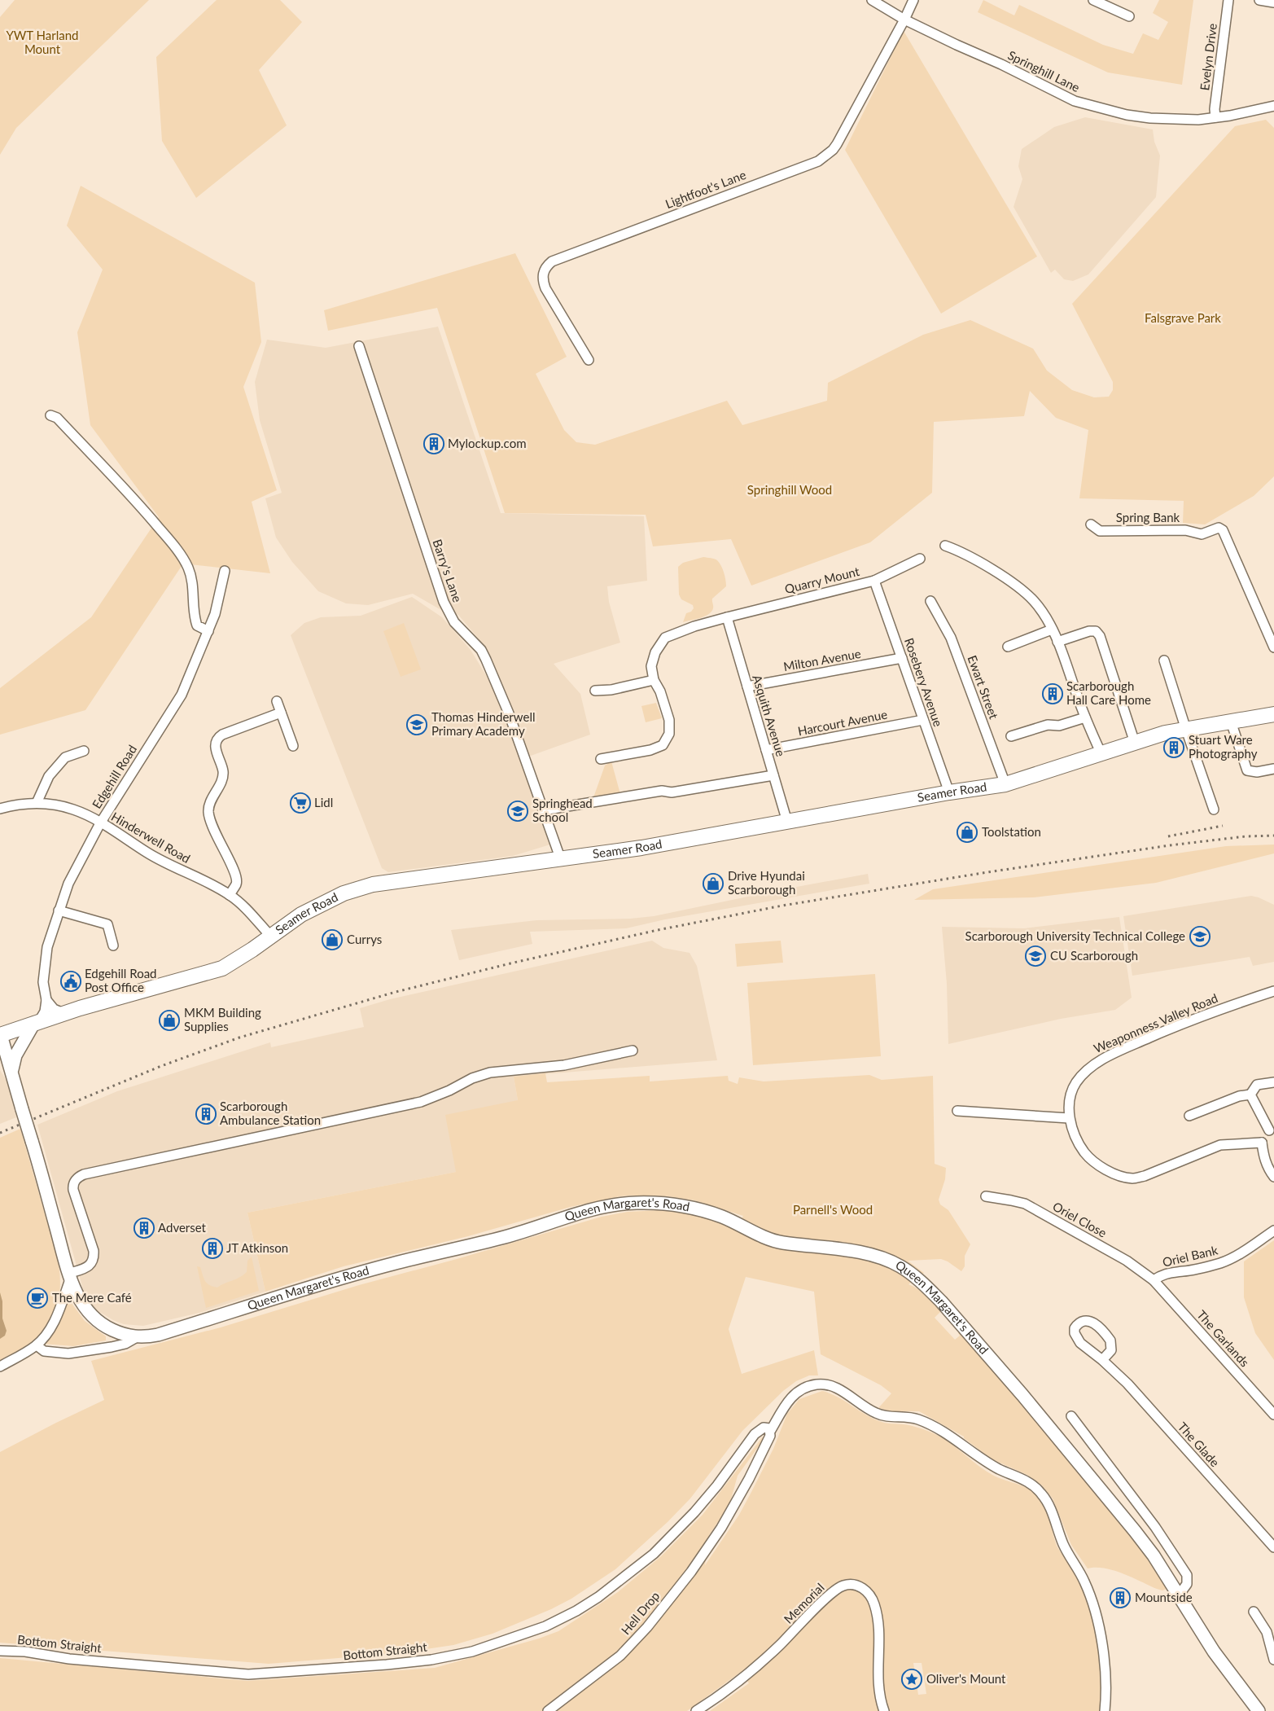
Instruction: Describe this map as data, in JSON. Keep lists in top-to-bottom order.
{
  "streets": {
    "highway": ["Seamer Road"],
    "main road": ["Queen Margaret's Road"],
    "street": [
      "Evelyn Drive",
      "Springhill Lane",
      "Lightfoot's Lane",
      "Spring Bank",
      "Barry's Lane",
      "Quarry Mount",
      "Milton Avenue",
      "Rosebery Avenue",
      "Ewart Street",
      "Asquith Avenue",
      "Harcourt Avenue",
      "Edgehill Road",
      "Hinderwell Road",
      "Weaponness Valley Road",
      "Oriel Close",
      "Oriel Bank",
      "The Garlands",
      "The Glade",
      "Memorial",
      "Hell Drop",
      "Bottom Straight"
    ]
  },
  "crossings": [
    ["Evelyn Drive", "Springhill Lane"],
    ["Springhill Lane", "Lightfoot's Lane"],
    ["Barry's Lane", "Seamer Road"],
    ["Quarry Mount", "Rosebery Avenue"],
    ["Quarry Mount", "Asquith Avenue"],
    ["Milton Avenue", "Rosebery Avenue"],
    ["Milton Avenue", "Asquith Avenue"],
    ["Rosebery Avenue", "Harcourt Avenue"],
    ["Rosebery Avenue", "Seamer Road"],
    ["Ewart Street", "Seamer Road"],
    ["Asquith Avenue", "Harcourt Avenue"],
    ["Asquith Avenue", "Seamer Road"],
    ["Edgehill Road", "Seamer Road"],
    ["Edgehill Road", "Hinderwell Road"],
    ["Seamer Road", "Hinderwell Road"],
    ["Seamer Road", "Queen Margaret's Road"],
    ["Oriel Close", "Oriel Bank"],
    ["Oriel Close", "The Garlands"],
    ["Oriel Bank", "The Garlands"],
    ["Hell Drop", "Bottom Straight"]
  ],
  "parks": [
    "YWT Harland Mount",
    "Falsgrave Park",
    "Springhill Wood",
    "Parnell's Wood"
  ],
  "places": {
    "building": [
      "Mylockup.com",
      "Scarborough Hall Care Home",
      "Stuart Ware Photography",
      "Scarborough Ambulance Station",
      "Adverset",
      "JT Atkinson",
      "Mountside"
    ],
    "school or university": [
      "Thomas Hinderwell Primary Academy",
      "Springhead School",
      "Scarborough University Technical College",
      "CU Scarborough"
    ],
    "supermarket": ["Lidl"],
    "shop": [
      "Toolstation",
      "Drive Hyundai Scarborough",
      "Currys",
      "MKM Building Supplies"
    ],
    "public building": ["Edgehill Road Post Office"],
    "cafe": ["The Mere Café"],
    "place": ["Oliver's Mount"]
  }
}
